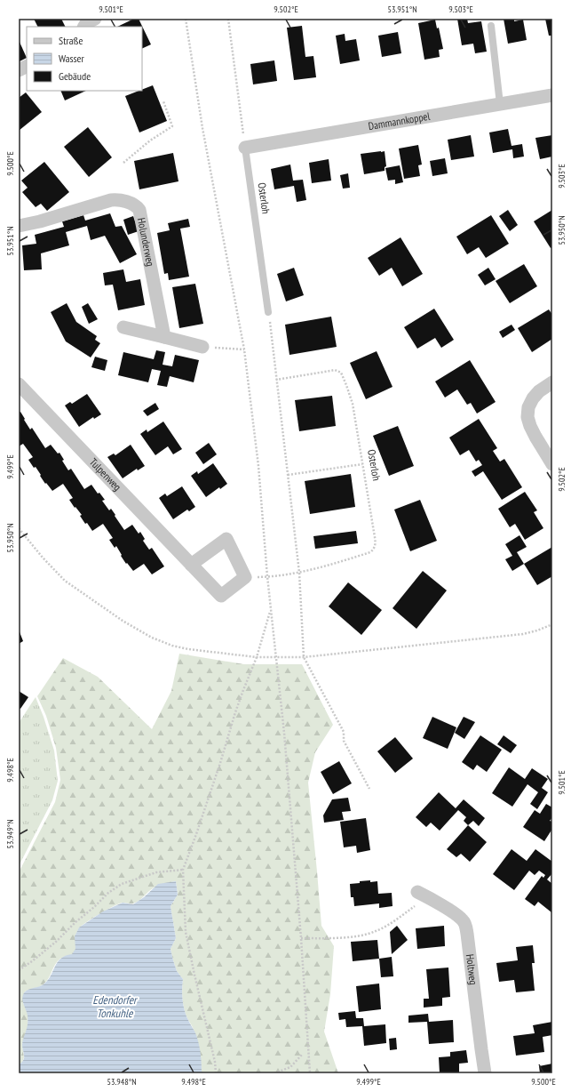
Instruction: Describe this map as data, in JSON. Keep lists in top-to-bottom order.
{
  "streets": {
    "street": [
      "Dammannkoppel",
      "Holunderweg",
      "Tulpenweg",
      "Holtweg"
    ],
    "lane": ["Osterloh"]
  },
  "crossings": [
    ["Dammannkoppel", "Osterloh"]
  ],
  "water": ["Edendorfer Tonkuhle"],
  "legend": ["Straße", "Wasser", "Gebäude"],
  "coordinates": [
    "9.501°E",
    "9.502°E",
    "53.951°N",
    "9.503°E",
    "9.500°E",
    "53.950°N",
    "9.499°E",
    "9.498°E",
    "53.949°N",
    "53.948°N"
  ]
}
